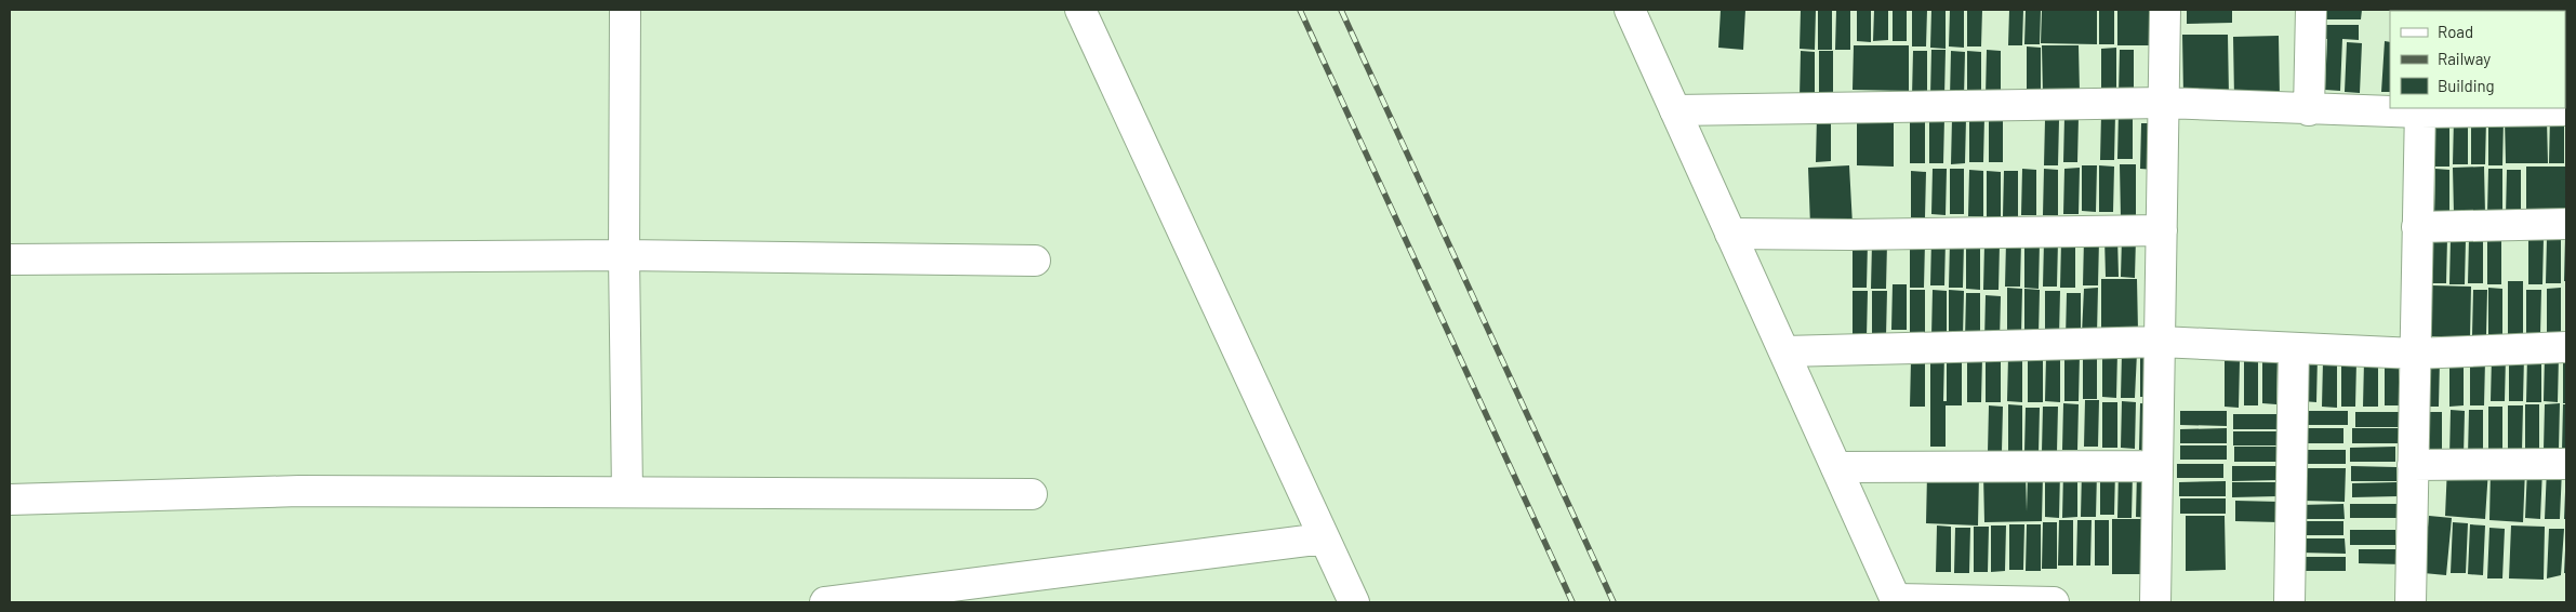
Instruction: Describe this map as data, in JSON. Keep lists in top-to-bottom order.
{
  "legend": ["Road", "Railway", "Building"]
}
